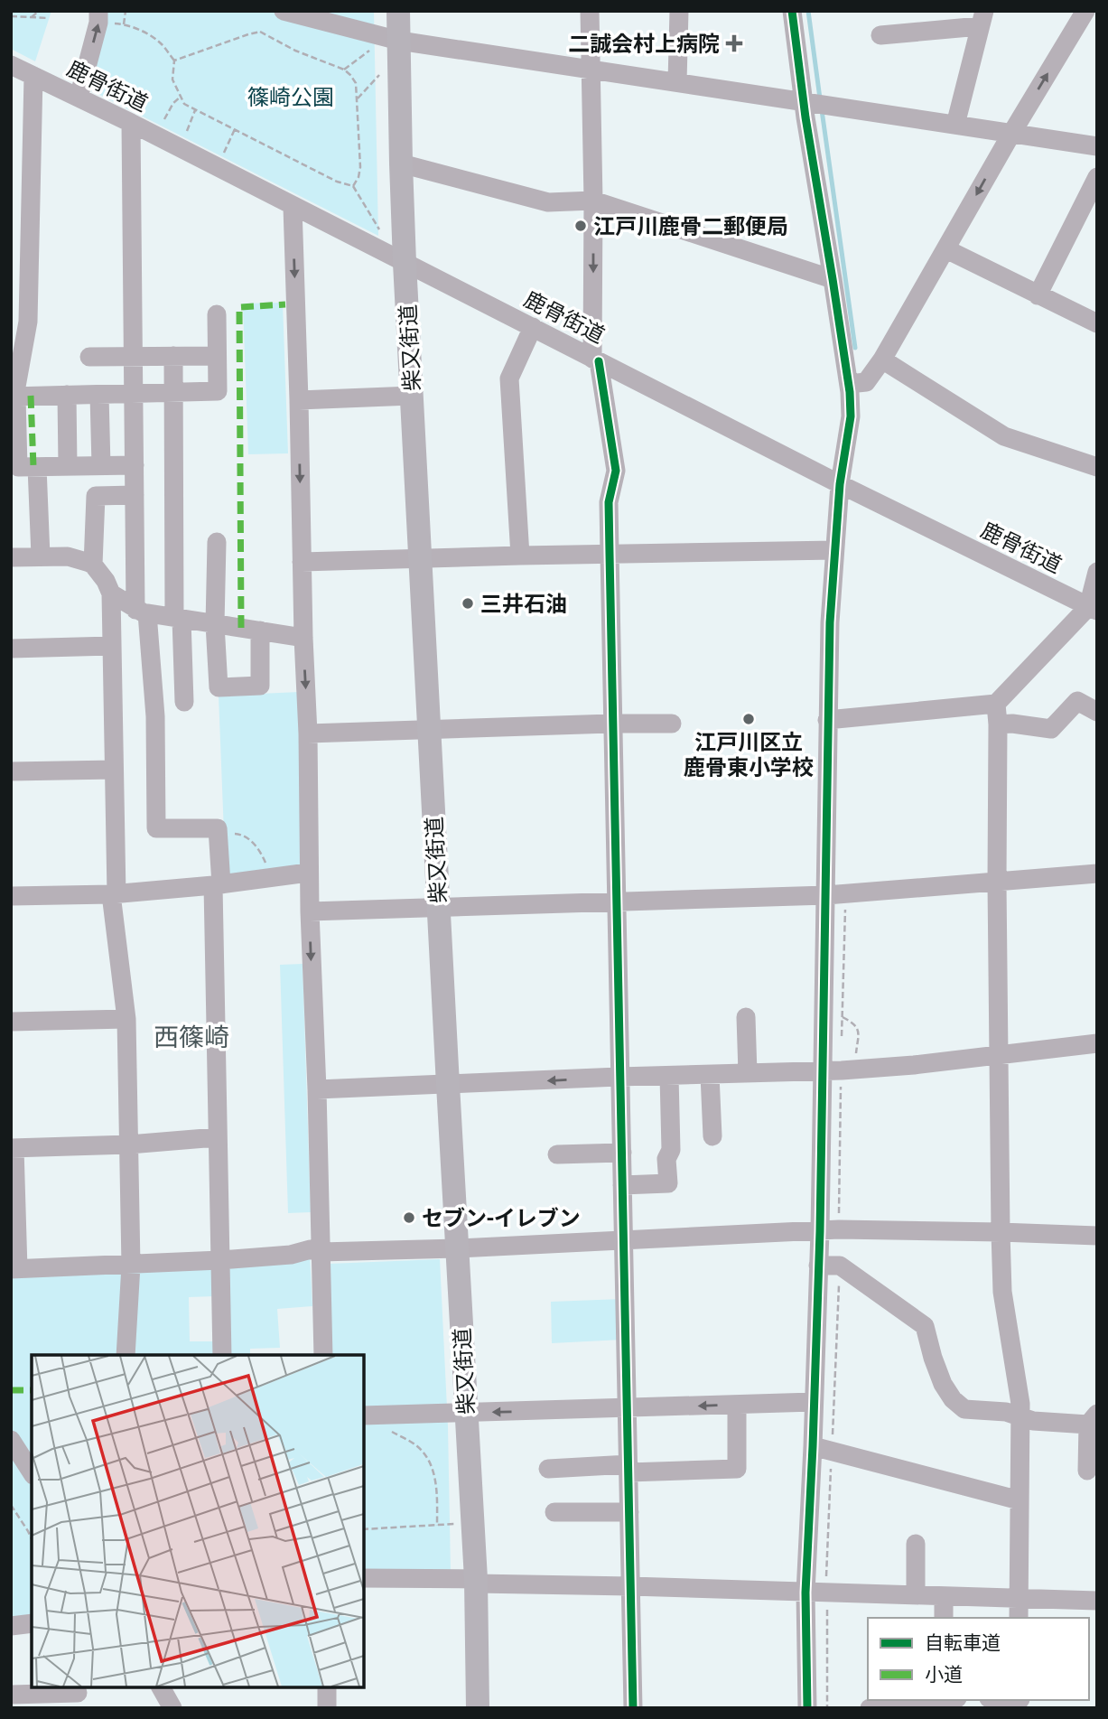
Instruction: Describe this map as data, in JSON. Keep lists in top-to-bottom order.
{
  "streets": {
    "main road": ["柴又街道"],
    "street": ["鹿骨街道"]
  },
  "crossings": [
    ["鹿骨街道", "柴又街道"]
  ],
  "districts": ["西篠崎"],
  "parks": ["篠崎公園"],
  "places": {
    "health": ["二誠会村上病院"],
    "other": [
      "江戸川鹿骨二郵便局",
      "三井石油",
      "江戸川区立 鹿骨東小学校",
      "セブン-イレブン"
    ]
  },
  "legend": ["自転車道", "小道"]
}
